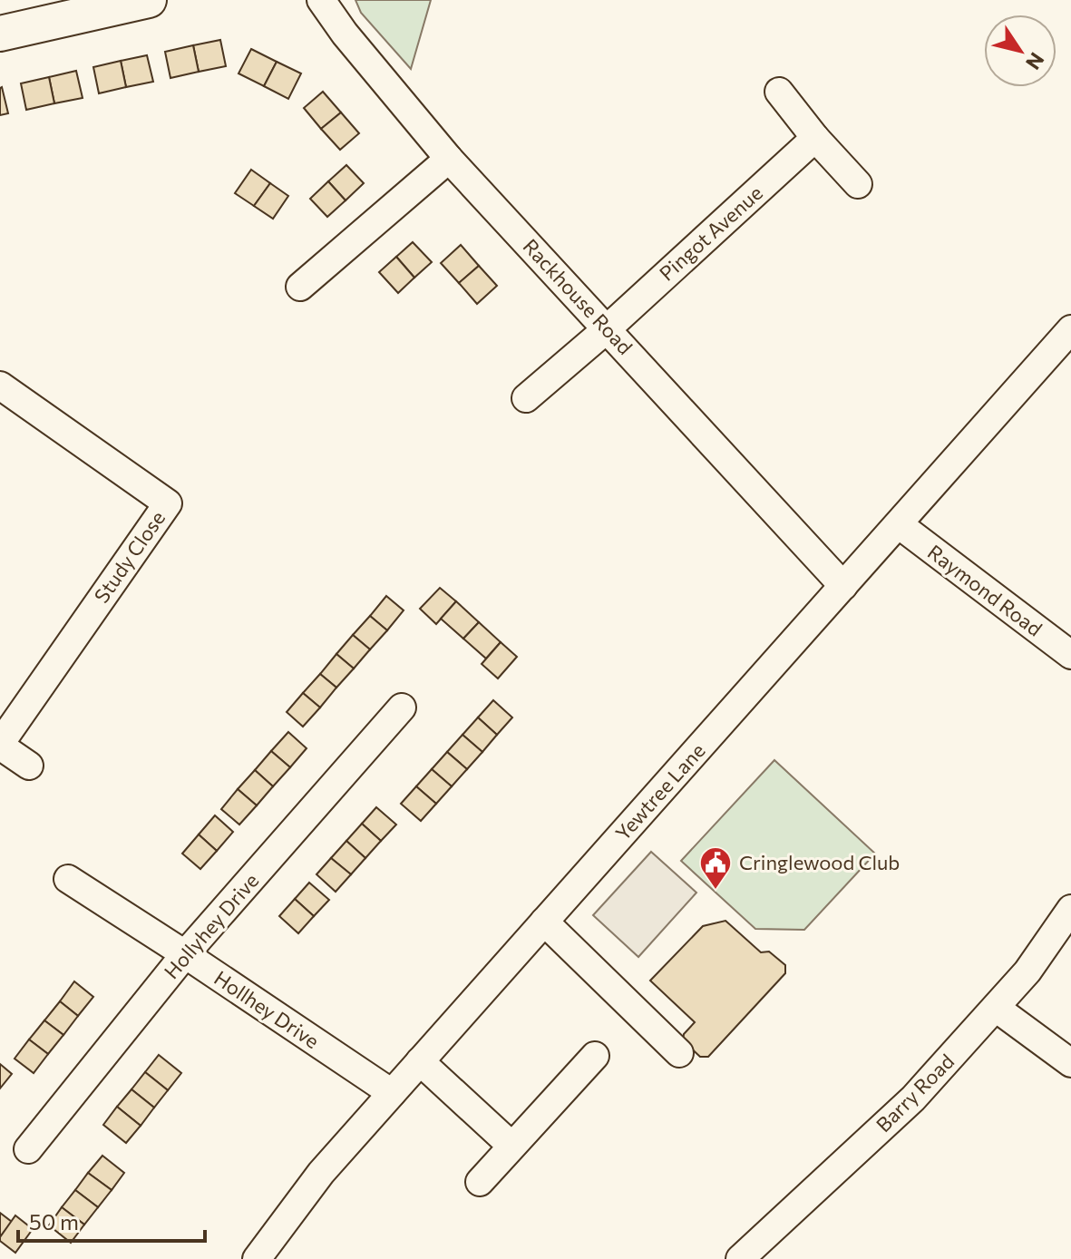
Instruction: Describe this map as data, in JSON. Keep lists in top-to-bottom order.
{
  "streets": {
    "street": [
      "Pingot Avenue",
      "Rackhouse Road",
      "Study Close",
      "Raymond Road",
      "Yewtree Lane",
      "Hollyhey Drive",
      "Hollhey Drive",
      "Barry Road"
    ]
  },
  "crossings": [
    ["Pingot Avenue", "Rackhouse Road"],
    ["Rackhouse Road", "Yewtree Lane"],
    ["Raymond Road", "Yewtree Lane"],
    ["Yewtree Lane", "Hollhey Drive"],
    ["Hollyhey Drive", "Hollhey Drive"]
  ],
  "places": {
    "public building": ["Cringlewood Club"]
  },
  "scale_bar": "50 m",
  "north": "bottom right"
}
